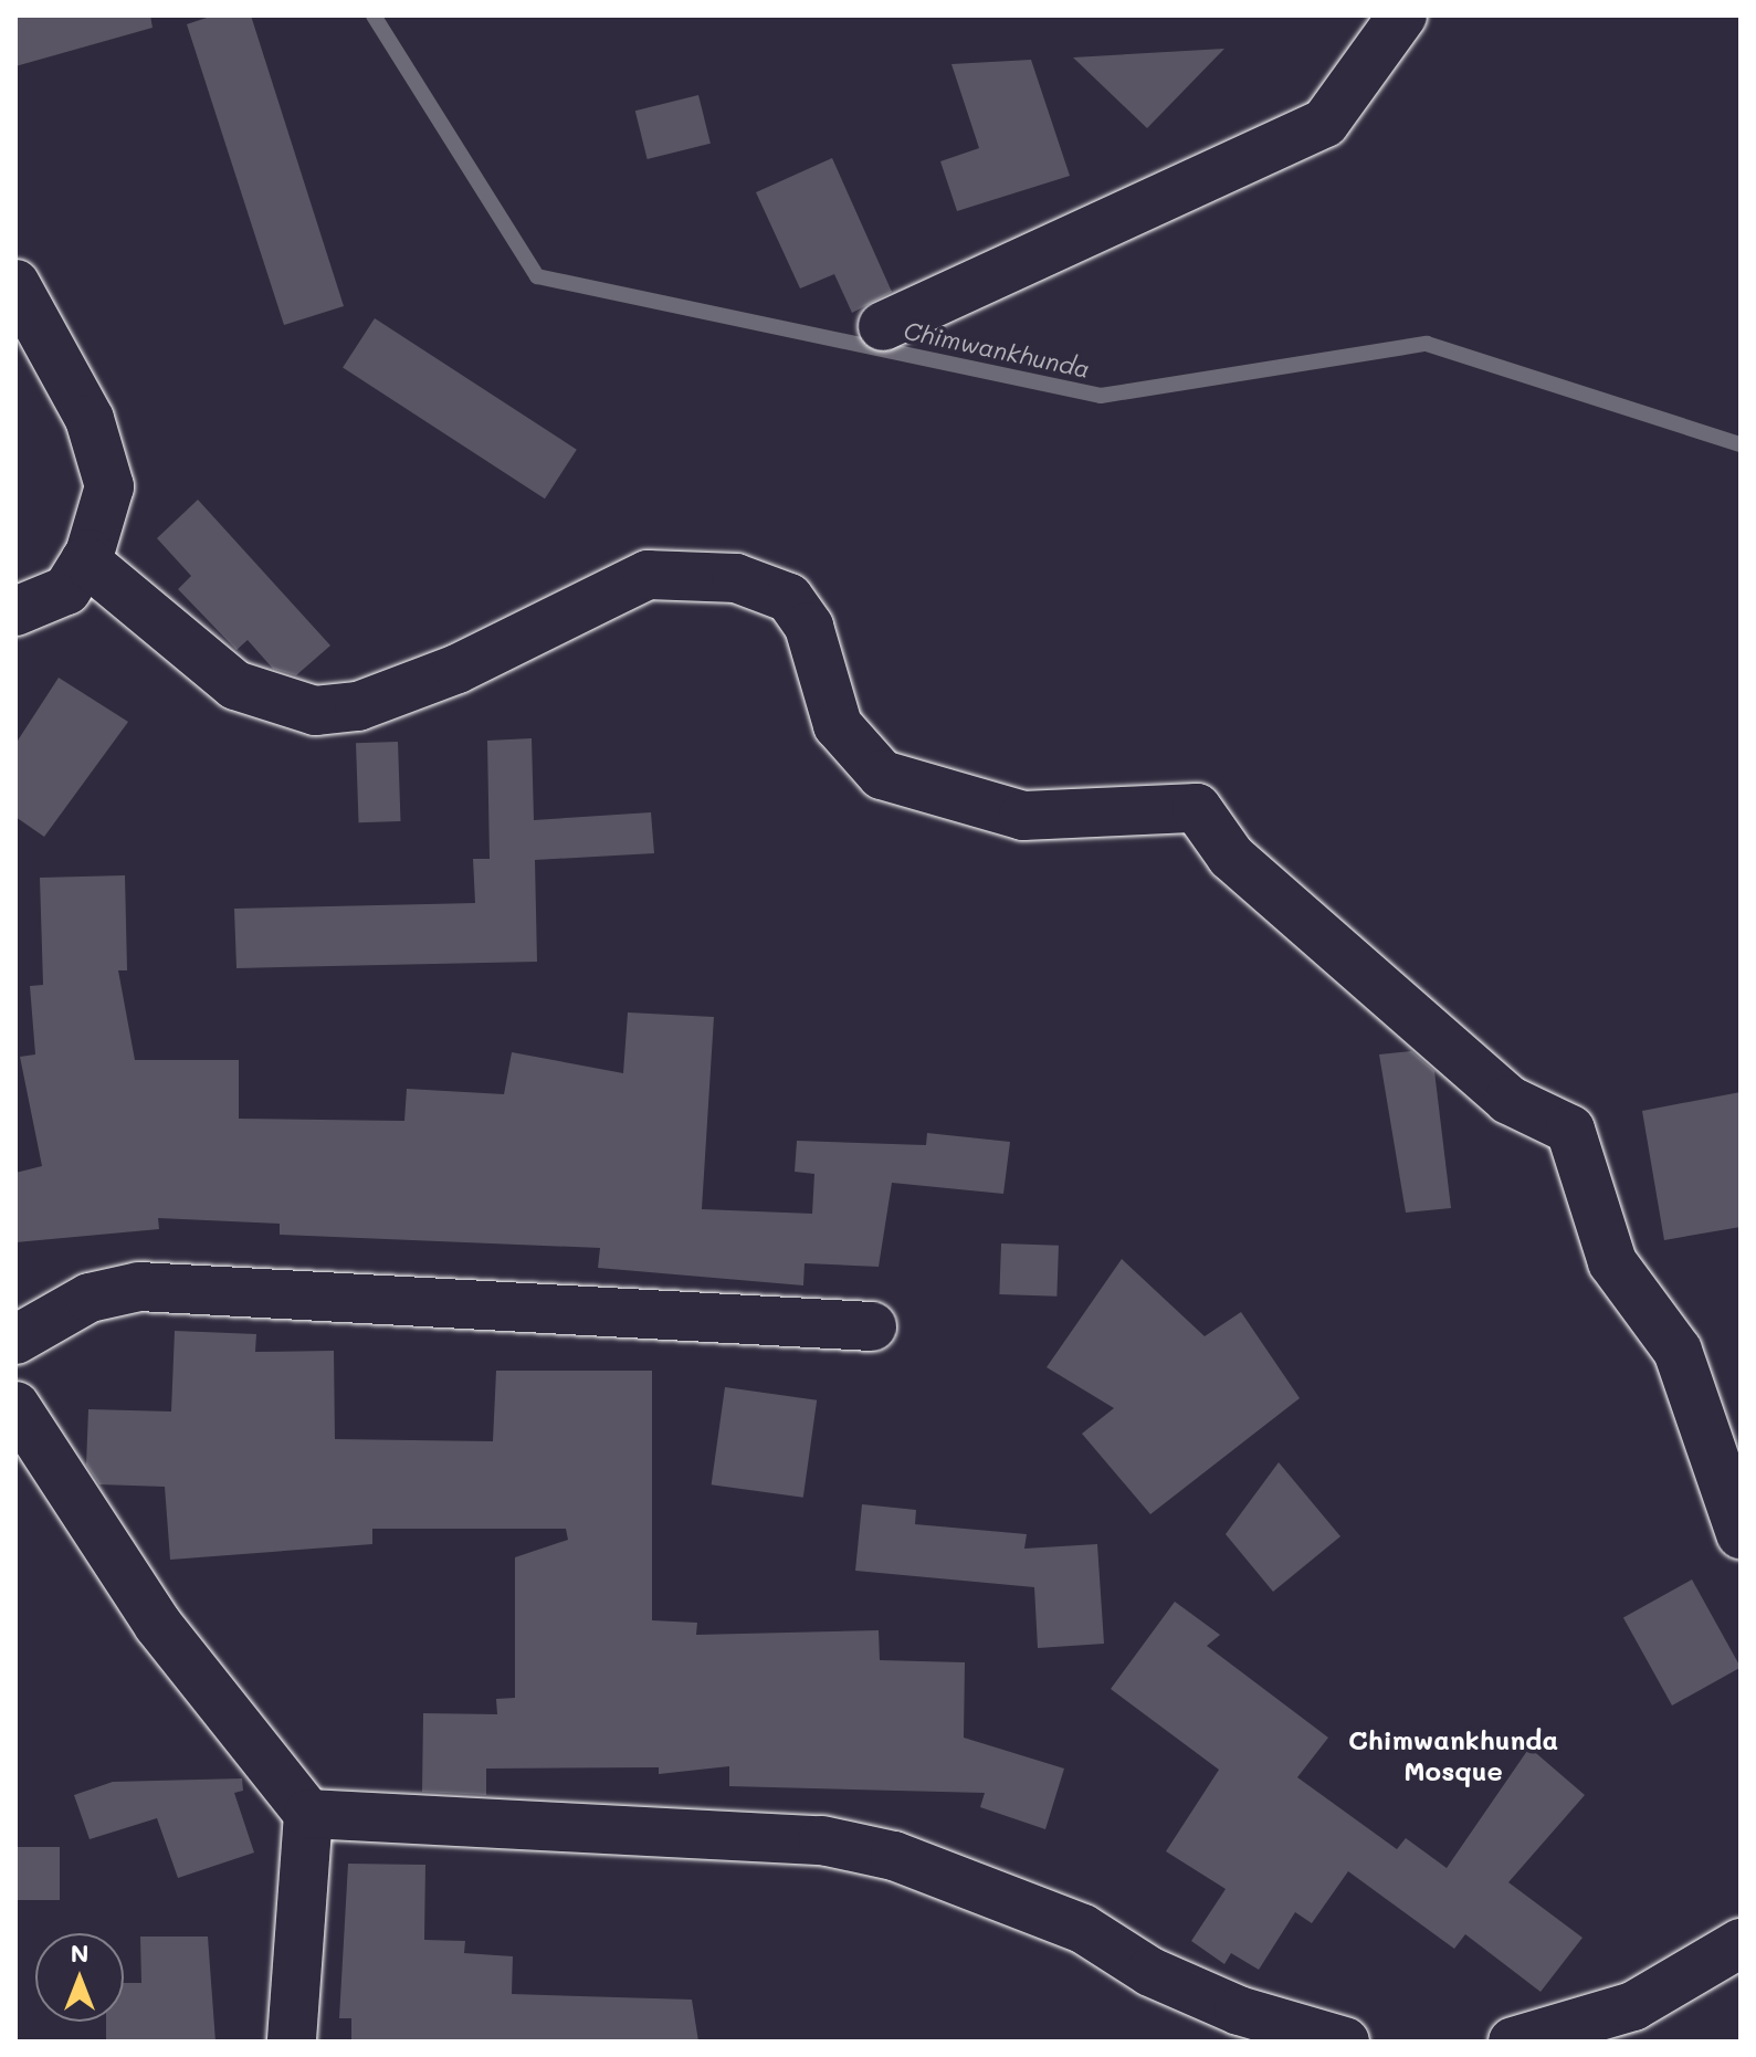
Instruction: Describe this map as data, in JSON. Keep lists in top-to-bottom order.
{
  "districts": ["Chimwankhunda Mosque"],
  "water": ["Chimwankhunda"],
  "north": "top"
}
